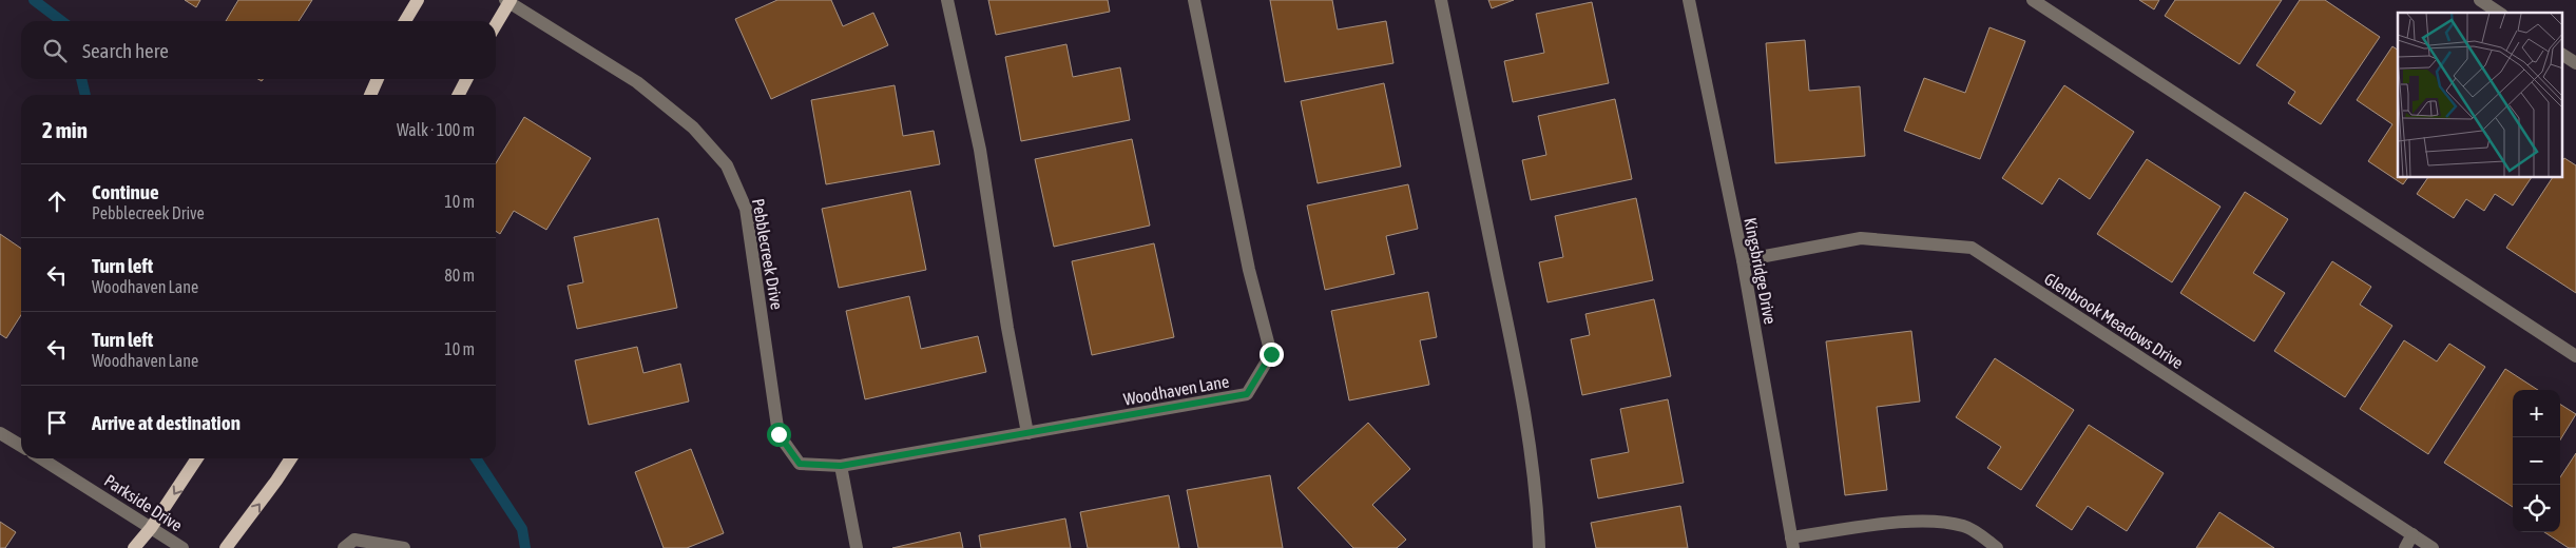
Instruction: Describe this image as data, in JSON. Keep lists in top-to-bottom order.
{
  "streets": {
    "street": [
      "Pebblecreek Drive",
      "Kingsbridge Drive",
      "Glenbrook Meadows Drive",
      "Woodhaven Lane",
      "Parkside Drive"
    ]
  },
  "crossings": [
    ["Pebblecreek Drive", "Woodhaven Lane"],
    ["Kingsbridge Drive", "Glenbrook Meadows Drive"]
  ],
  "page": {
    "search": "Search here",
    "heading": ["2 min", "Walk · 100 m"],
    "list": [
      ["Continue", "Pebblecreek Drive", "10 m"],
      ["Turn left", "Woodhaven Lane", "80 m"],
      ["Turn left", "Woodhaven Lane", "10 m"],
      "Arrive at destination"
    ],
    "map_buttons": ["+", "−"]
  }
}
